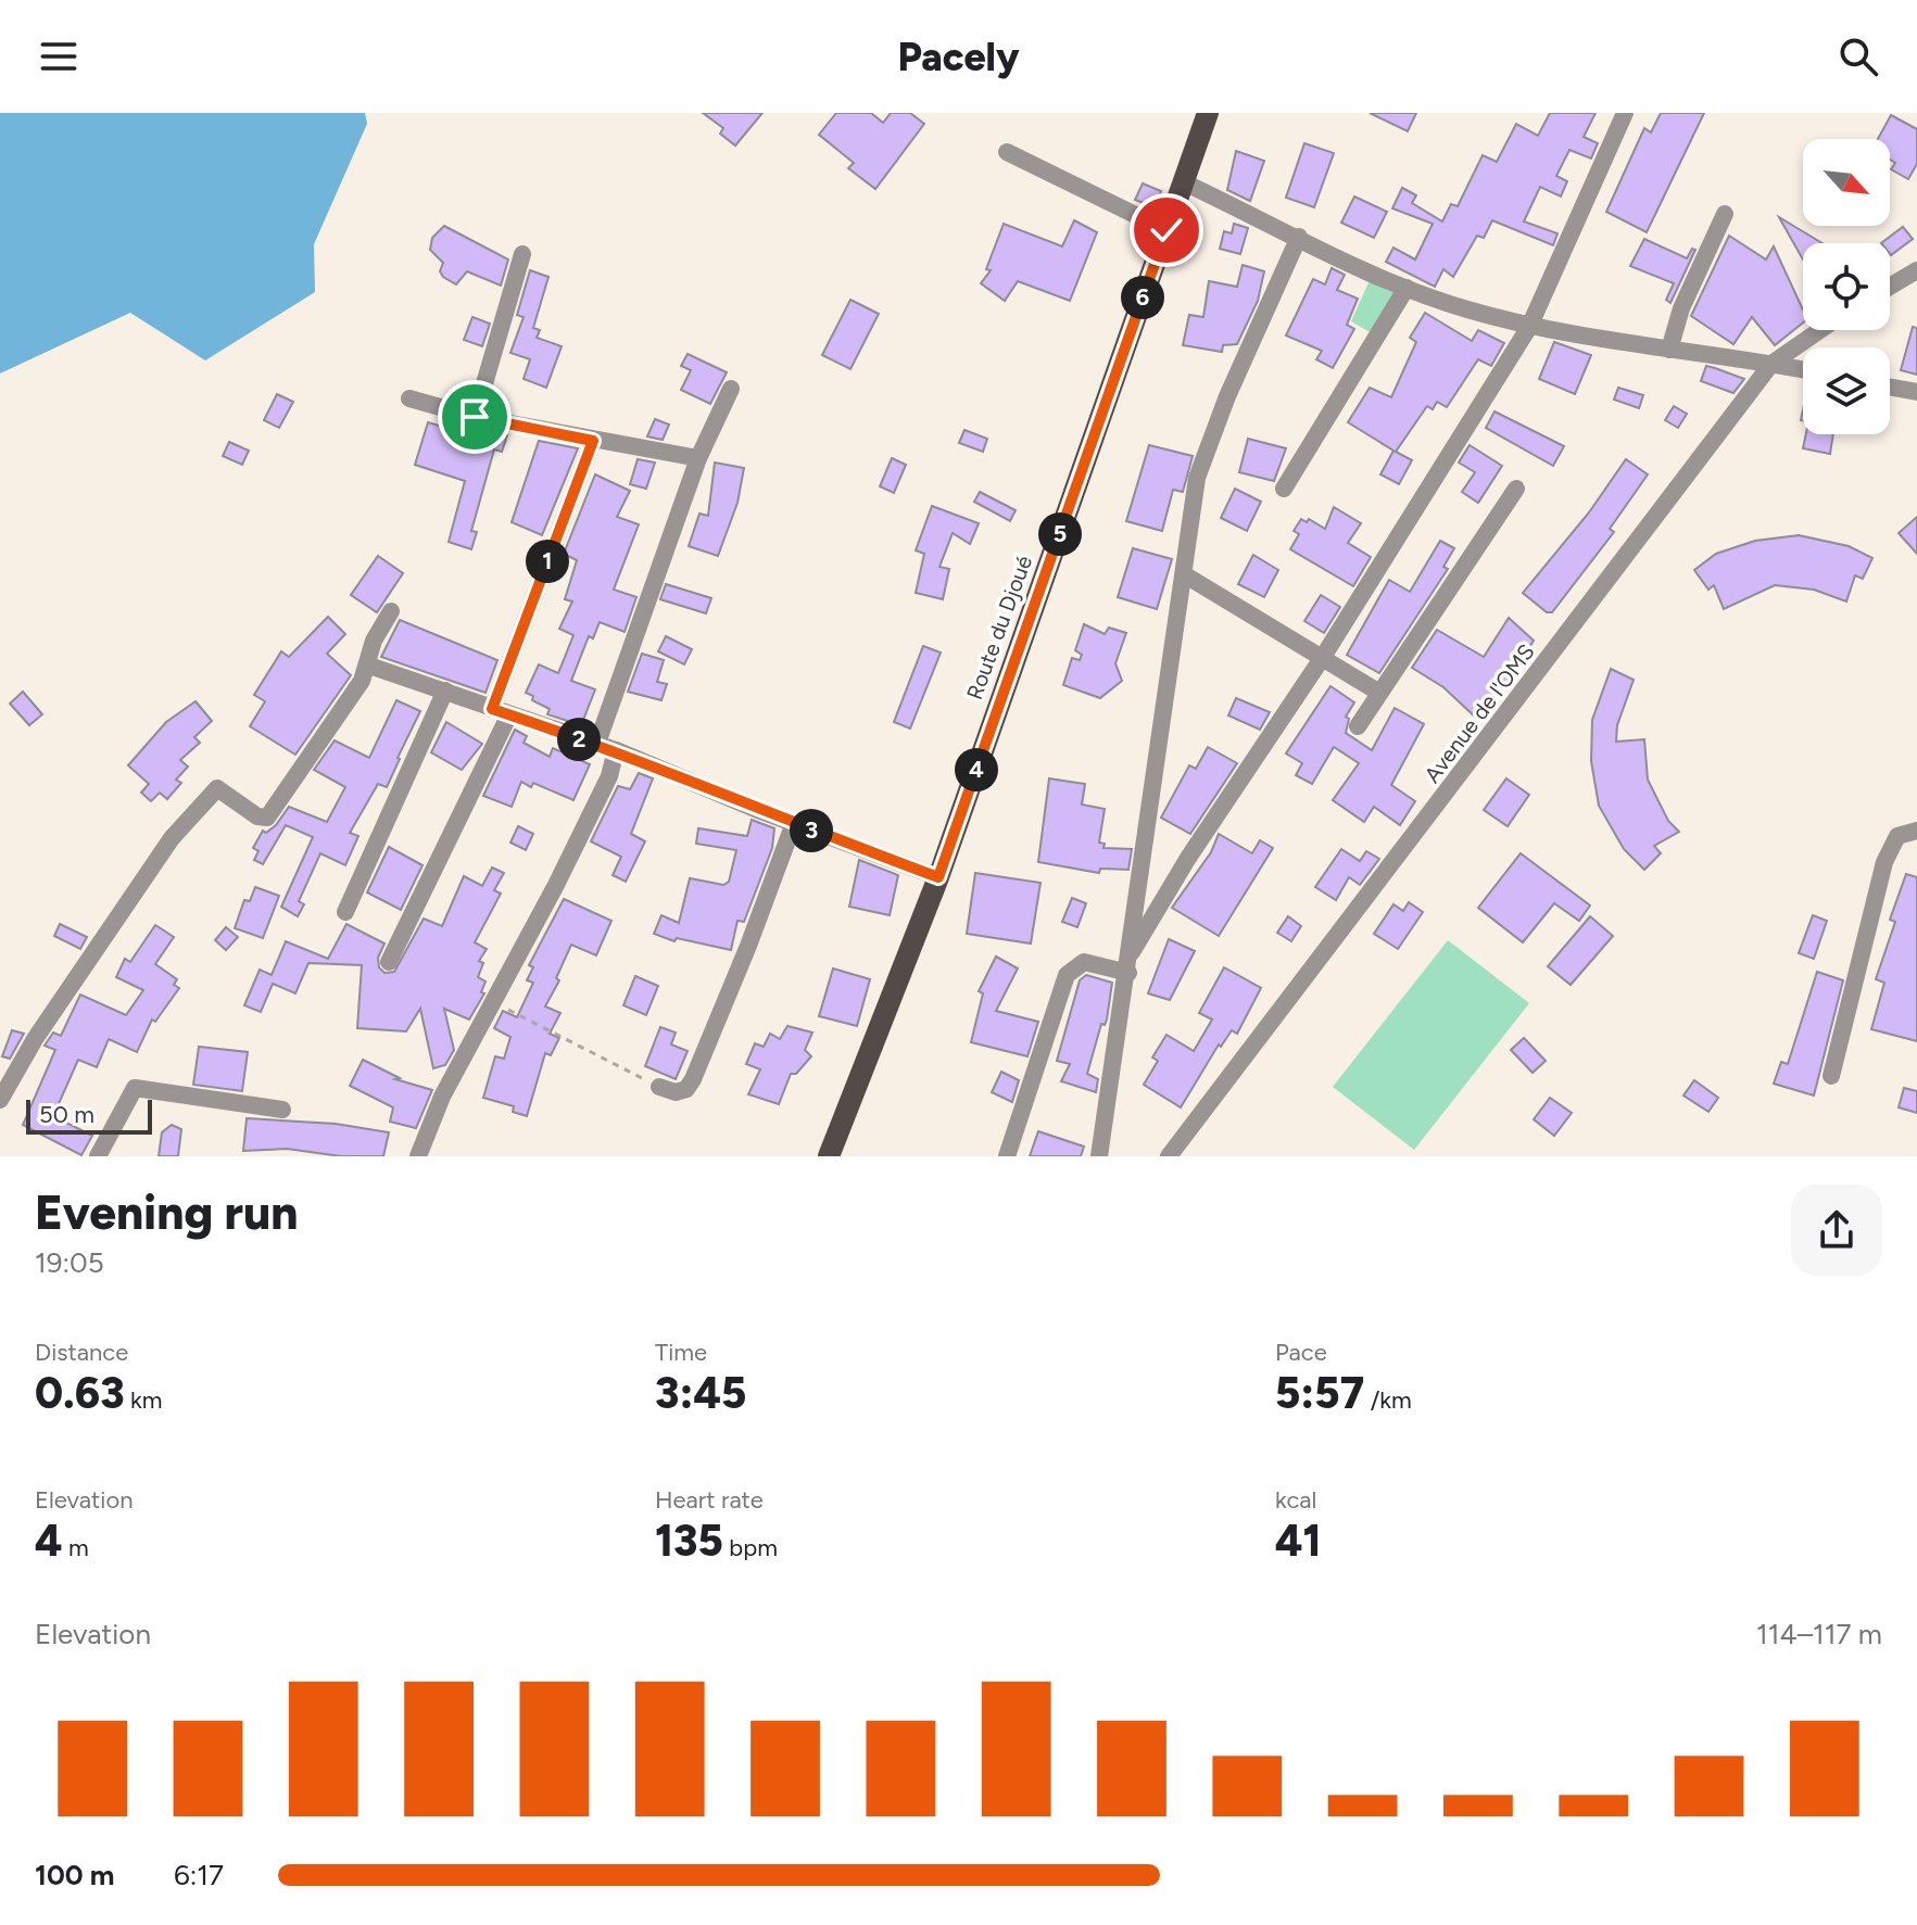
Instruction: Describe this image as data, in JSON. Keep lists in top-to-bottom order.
{
  "streets": {
    "main road": ["Route du Djoué"],
    "street": ["Avenue de l'OMS"]
  },
  "scale_bar": "50 m",
  "north": "bottom right",
  "page": {
    "header": "Pacely",
    "pins": [
      "6",
      "5",
      "1",
      "2",
      "4",
      "3"
    ],
    "scale": "50 m",
    "heading": ["Evening run", "19:05"],
    "stats": [
      ["Distance", "0.63 km"],
      ["Time", "3:45"],
      ["Pace", "5:57 /km"],
      ["Elevation", "4 m"],
      ["Heart rate", "135 bpm"],
      ["kcal", "41"]
    ],
    "chart": ["Elevation", "114–117 m"],
    "list": [
      {
        "name": "100 m",
        "note": "6:17"
      }
    ]
  }
}
